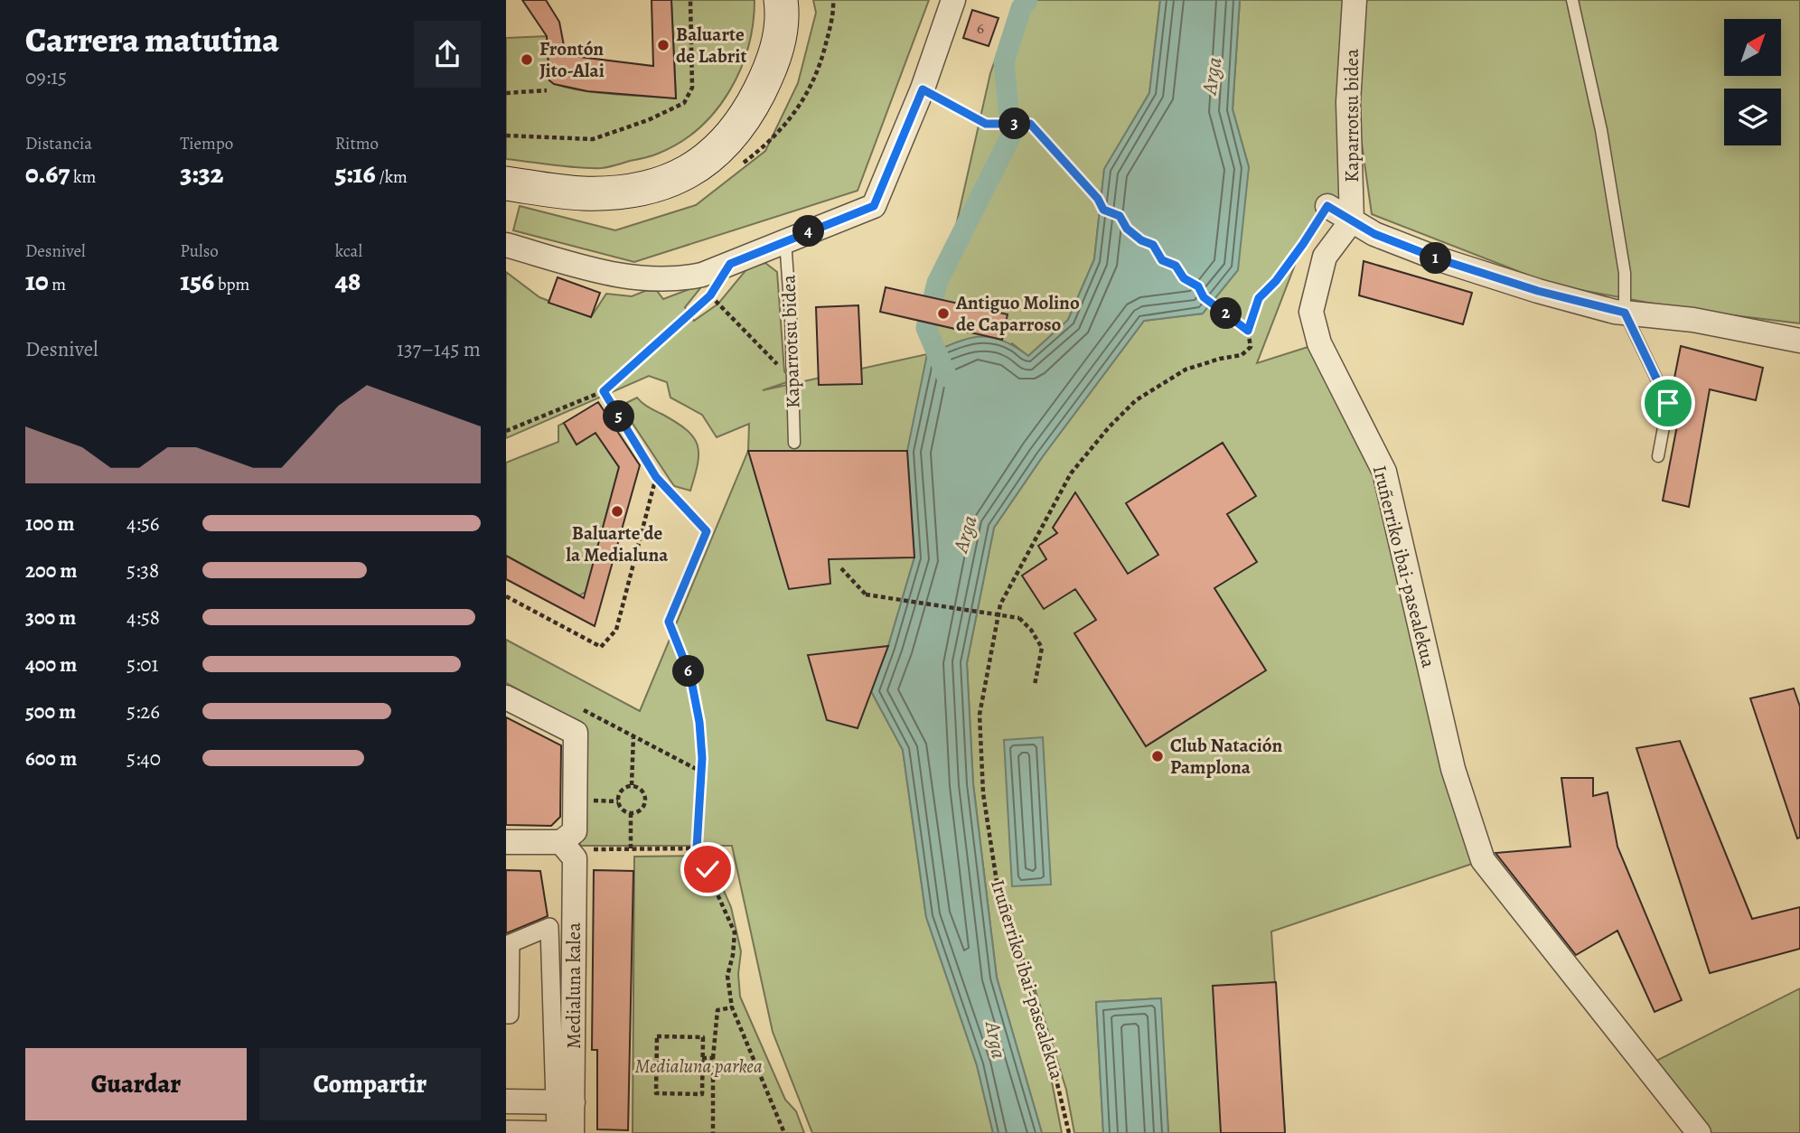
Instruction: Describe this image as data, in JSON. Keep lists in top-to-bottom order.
{
  "streets": {
    "street": ["Kaparrotsu bidea", "Iruñerriko ibai-pasealekua", "Medialuna kalea"]
  },
  "crossings": [
    ["Kaparrotsu bidea", "Iruñerriko ibai-pasealekua"]
  ],
  "water": ["Arga"],
  "parks": ["Medialuna parkea"],
  "places": [
    "Baluarte de Labrit",
    "Frontón Jito-Alai",
    "Antiguo Molino de Caparroso",
    "Baluarte de la Medialuna",
    "Club Natación Pamplona"
  ],
  "house_numbers": ["6"],
  "north": "top right",
  "page": {
    "heading": ["Carrera matutina", "09:15"],
    "stats": [
      ["Distancia", "0.67 km"],
      ["Tiempo", "3:32"],
      ["Ritmo", "5:16 /km"],
      ["Desnivel", "10 m"],
      ["Pulso", "156 bpm"],
      ["kcal", "48"]
    ],
    "pins": [
      "3",
      "4",
      "1",
      "2",
      "5",
      "6"
    ],
    "chart": ["Desnivel", "137–145 m"],
    "list": [
      {
        "name": "100 m",
        "note": "4:56"
      },
      {
        "name": "200 m",
        "note": "5:38"
      },
      {
        "name": "300 m",
        "note": "4:58"
      },
      {
        "name": "400 m",
        "note": "5:01"
      },
      {
        "name": "500 m",
        "note": "5:26"
      },
      {
        "name": "600 m",
        "note": "5:40"
      }
    ],
    "buttons": ["Guardar", "Compartir"]
  }
}
